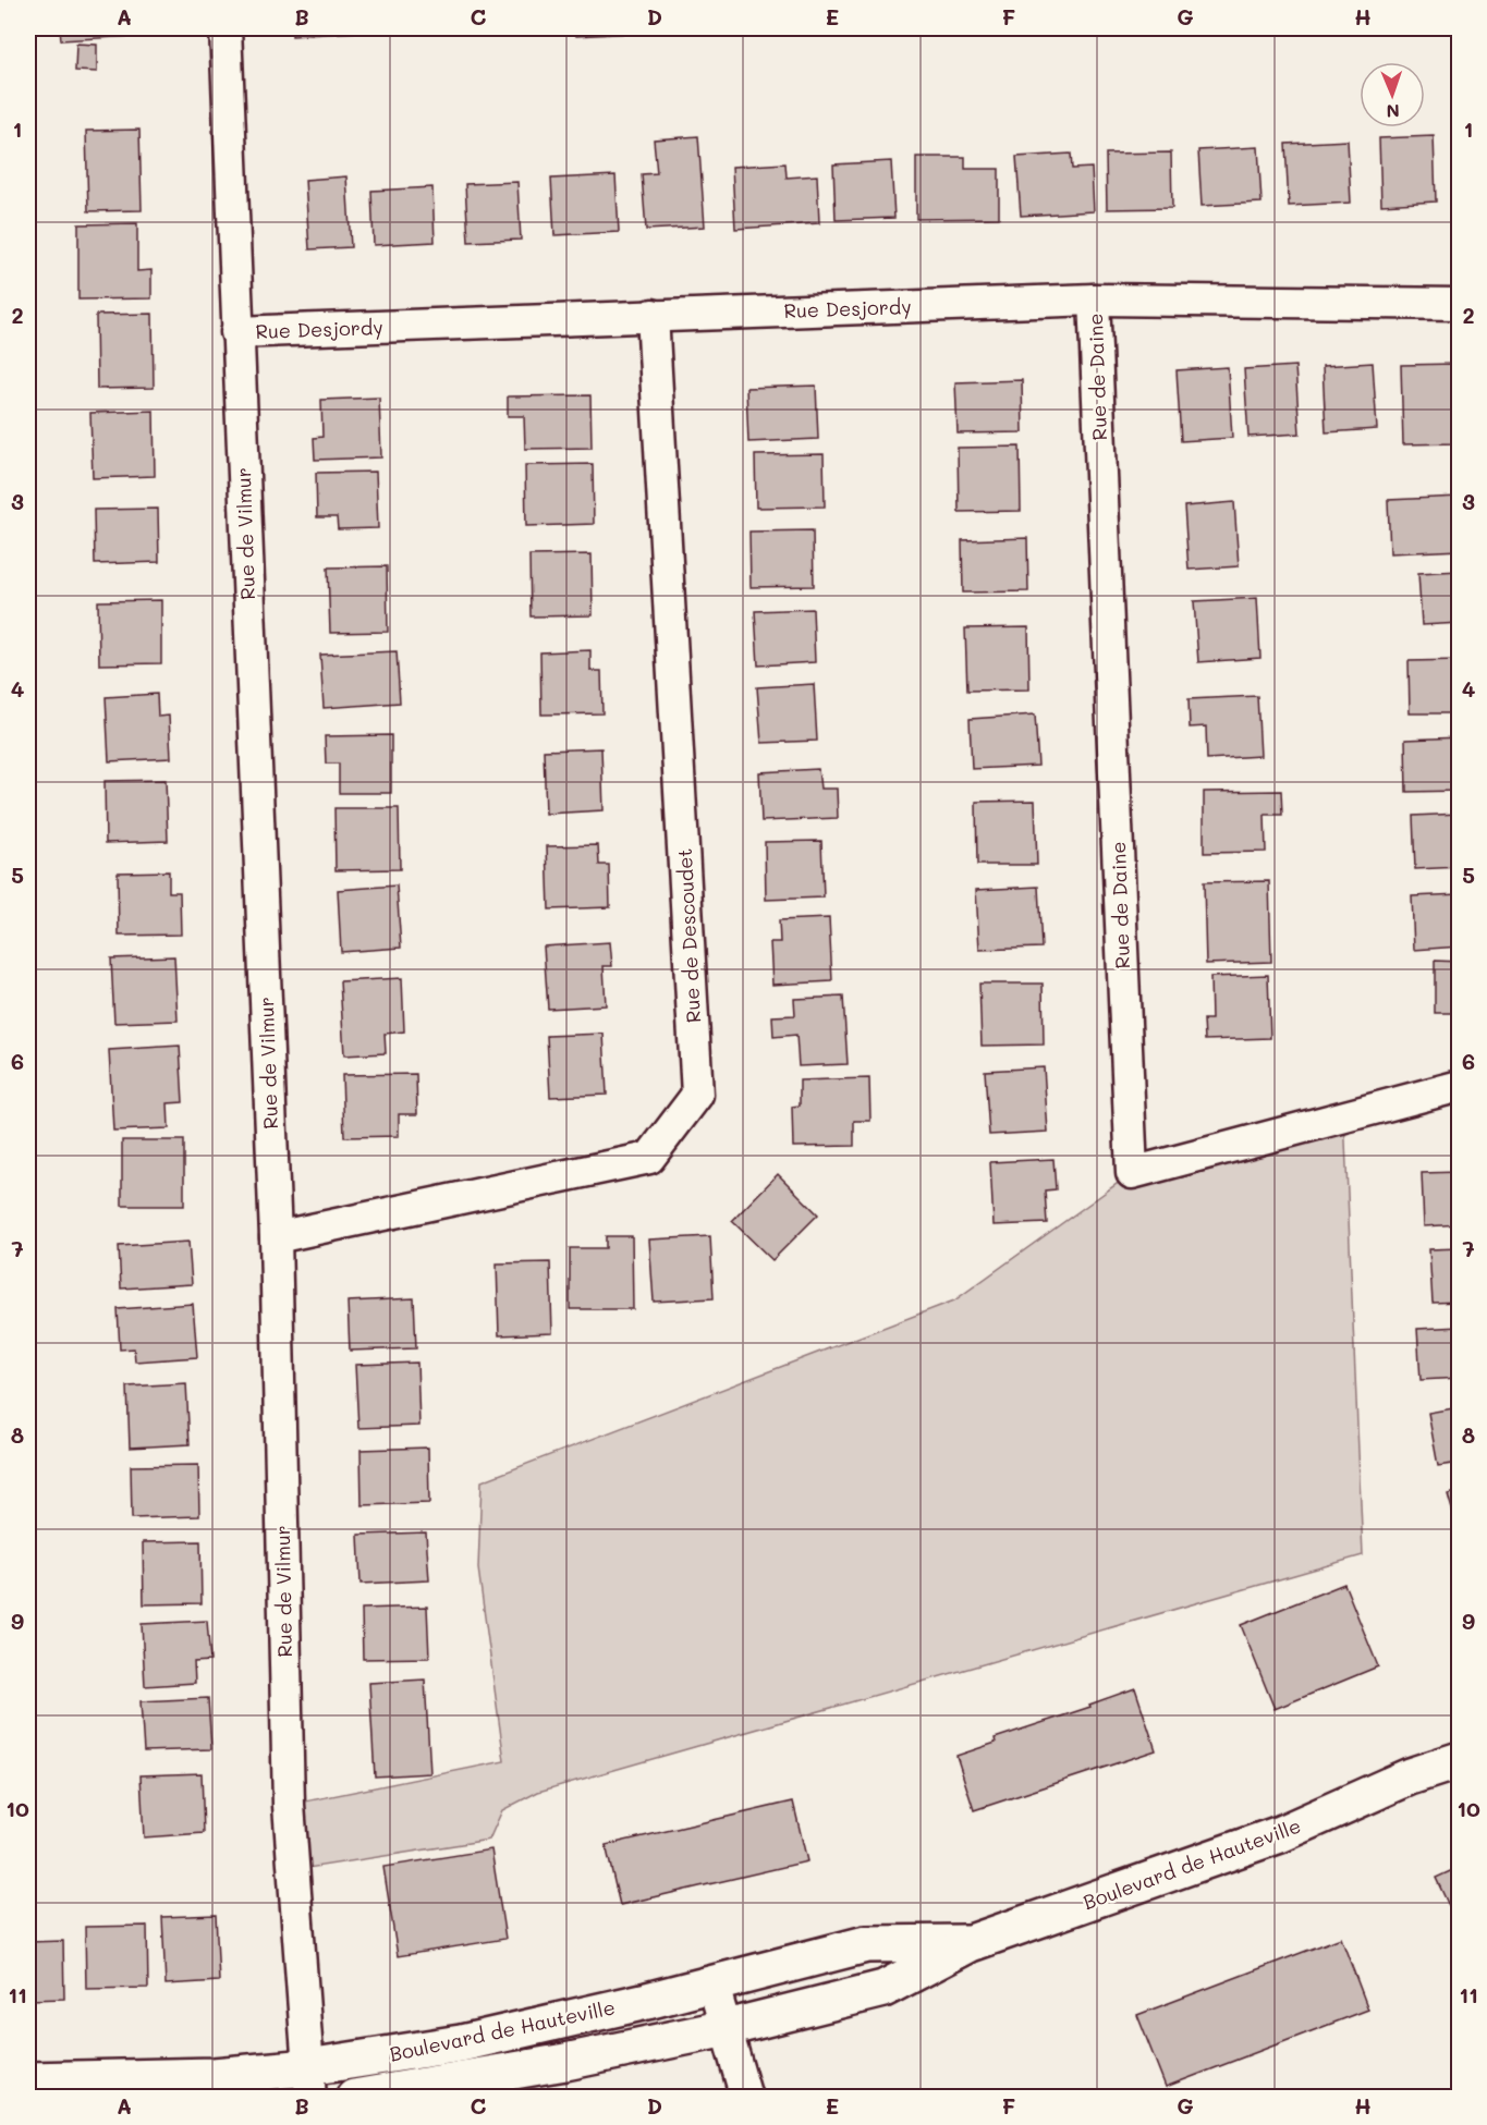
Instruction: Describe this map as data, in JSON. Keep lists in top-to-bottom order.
{
  "streets": {
    "street": [
      "Rue Desjordy",
      "Rue de Daine",
      "Rue de Vilmur",
      "Rue de Descoudet",
      "Boulevard de Hauteville"
    ]
  },
  "crossings": [
    ["Rue Desjordy", "Rue de Daine"],
    ["Rue Desjordy", "Rue de Vilmur"],
    ["Rue Desjordy", "Rue de Descoudet"],
    ["Rue de Vilmur", "Rue de Descoudet"],
    ["Rue de Vilmur", "Boulevard de Hauteville"]
  ],
  "north": "bottom",
  "grid": {
    "columns": [
      "A",
      "B",
      "C",
      "D",
      "E",
      "F",
      "G",
      "H"
    ],
    "rows": [
      "1",
      "2",
      "3",
      "4",
      "5",
      "6",
      "7",
      "8",
      "9",
      "10",
      "11"
    ]
  }
}
